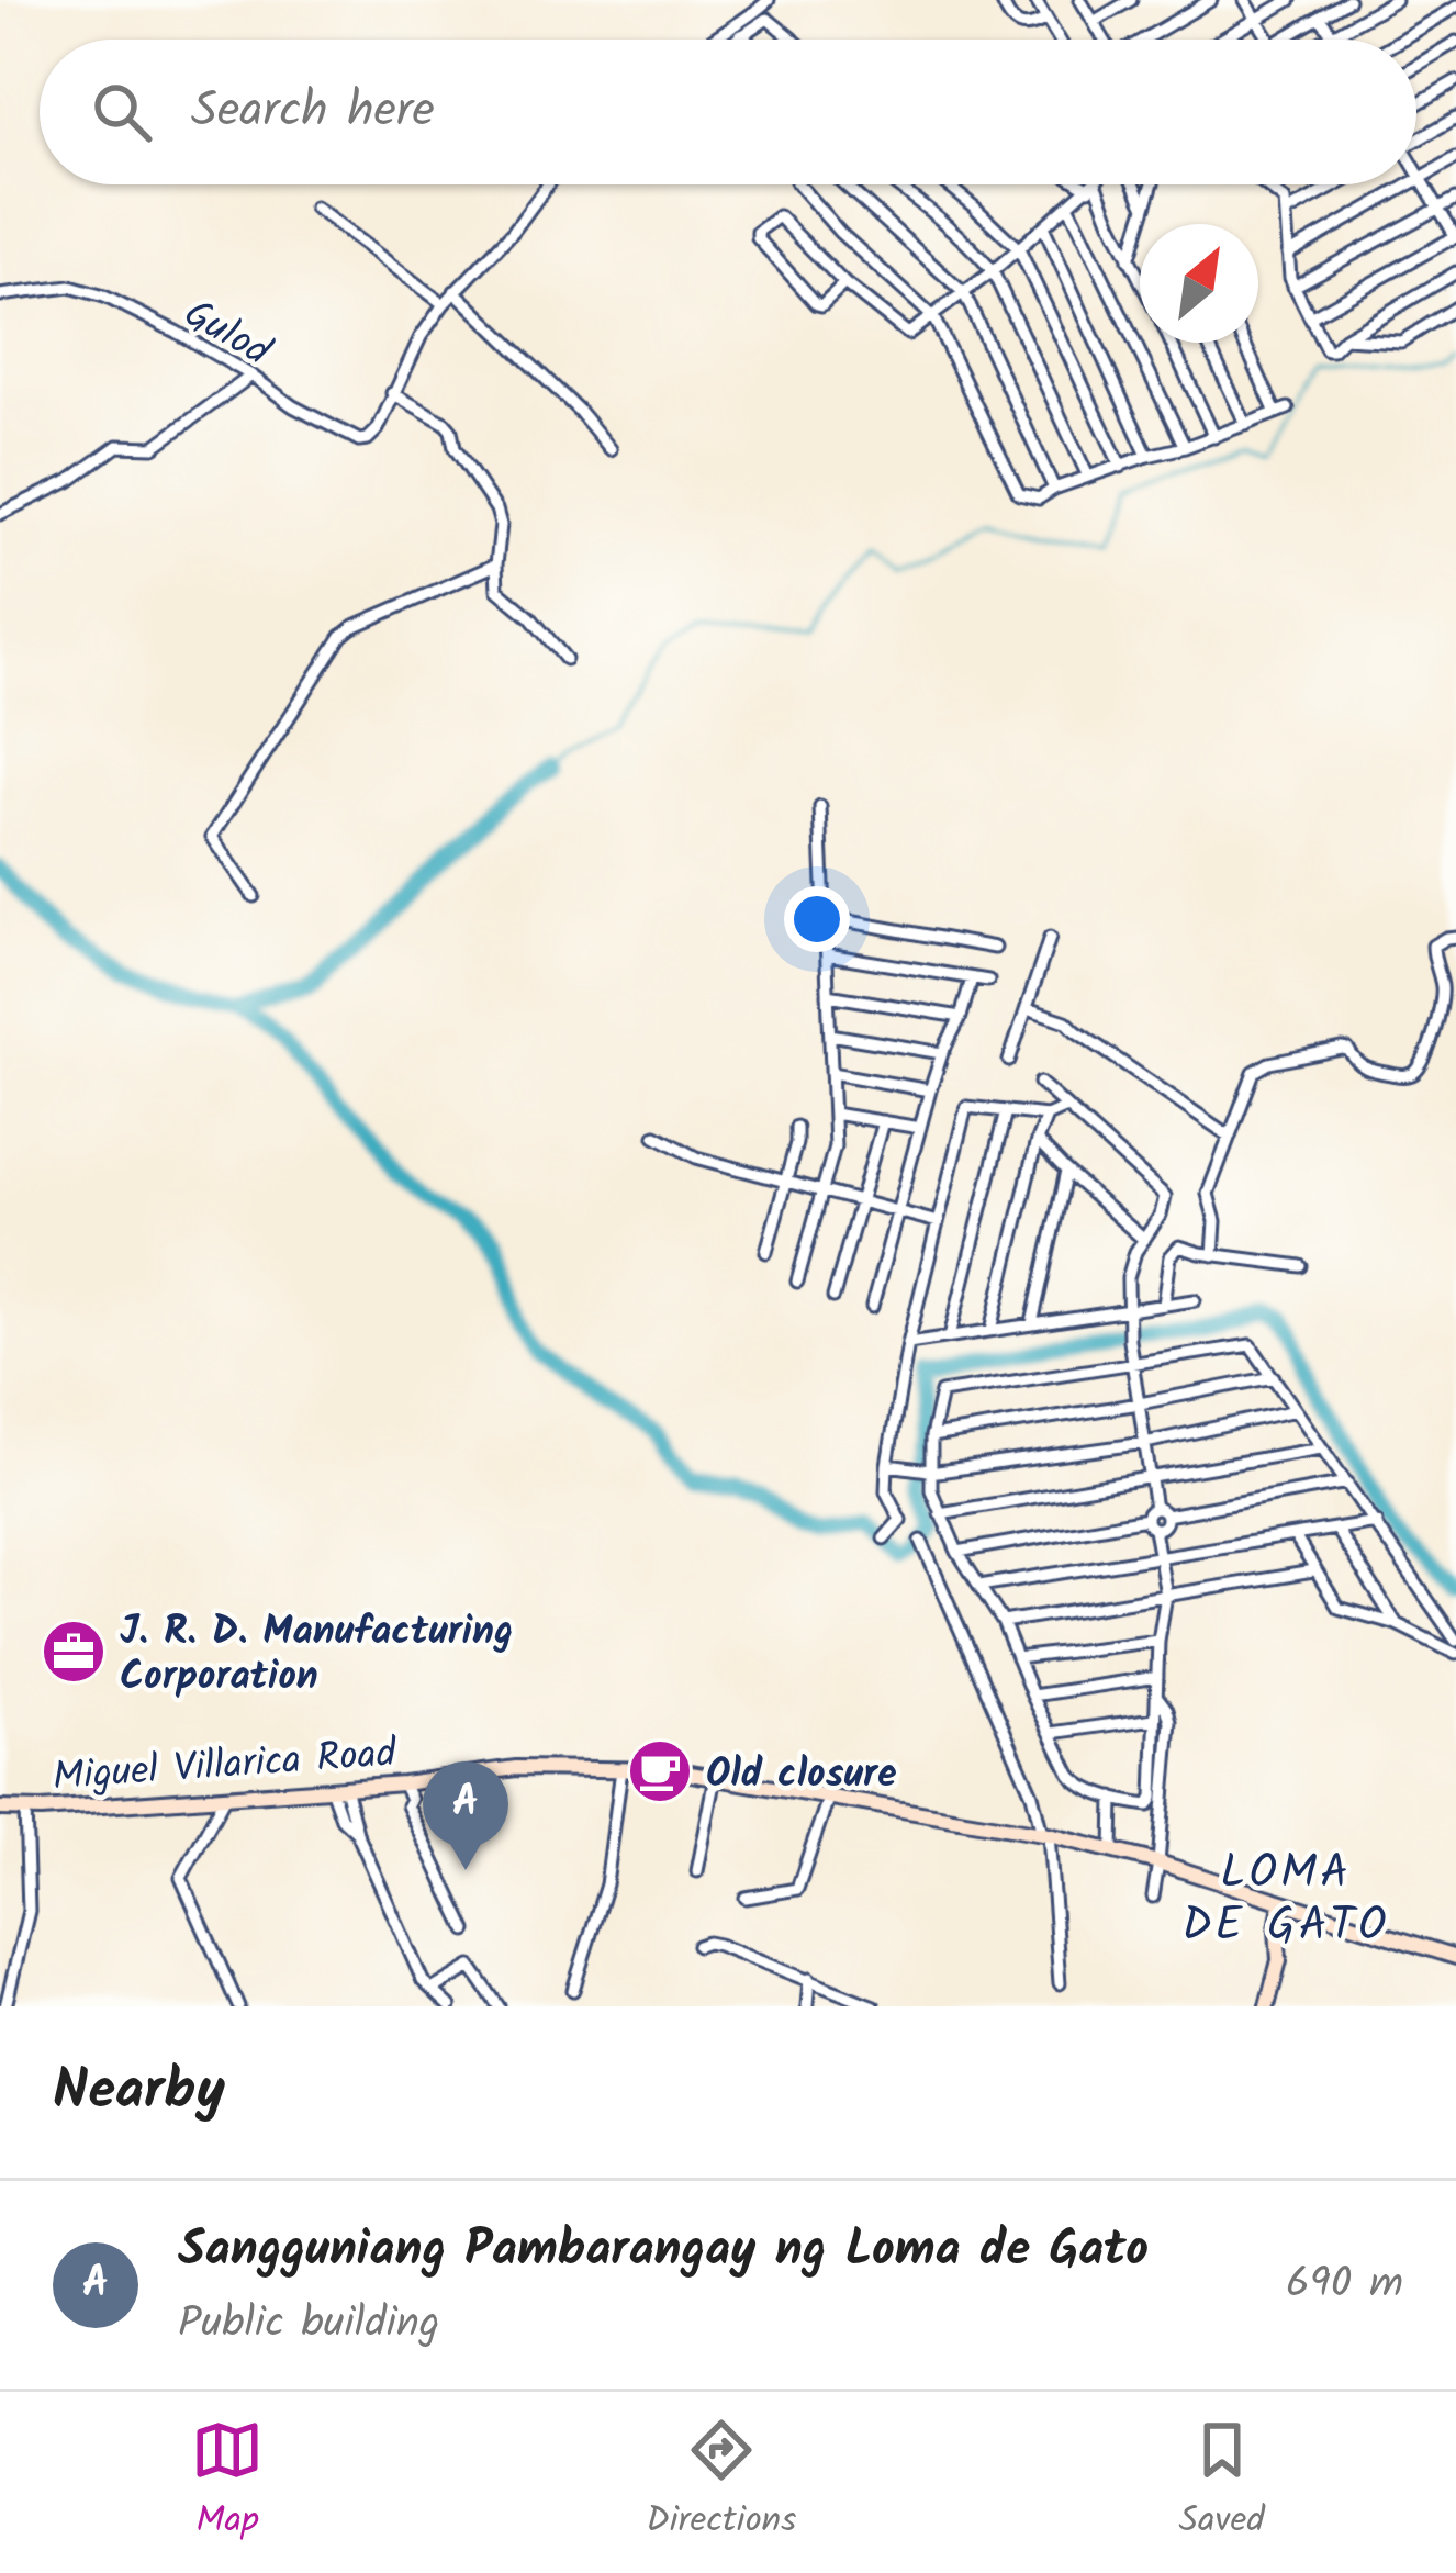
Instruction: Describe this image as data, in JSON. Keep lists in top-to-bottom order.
{
  "streets": {
    "main road": ["Miguel Villarica Road"],
    "street": ["Gulod"]
  },
  "districts": ["LOMA DE GATO"],
  "places": {
    "office": ["J. R. D. Manufacturing Corporation"],
    "cafe": ["Old closure"]
  },
  "north": "top right",
  "page": {
    "search": "Search here",
    "pins": "A",
    "heading": "Nearby",
    "list": [
      {
        "mark": "A",
        "name": "Sangguniang Pambarangay ng Loma de Gato",
        "note": "Public building",
        "value": "690 m"
      }
    ],
    "nav": ["Map", "Directions", "Saved"]
  }
}
